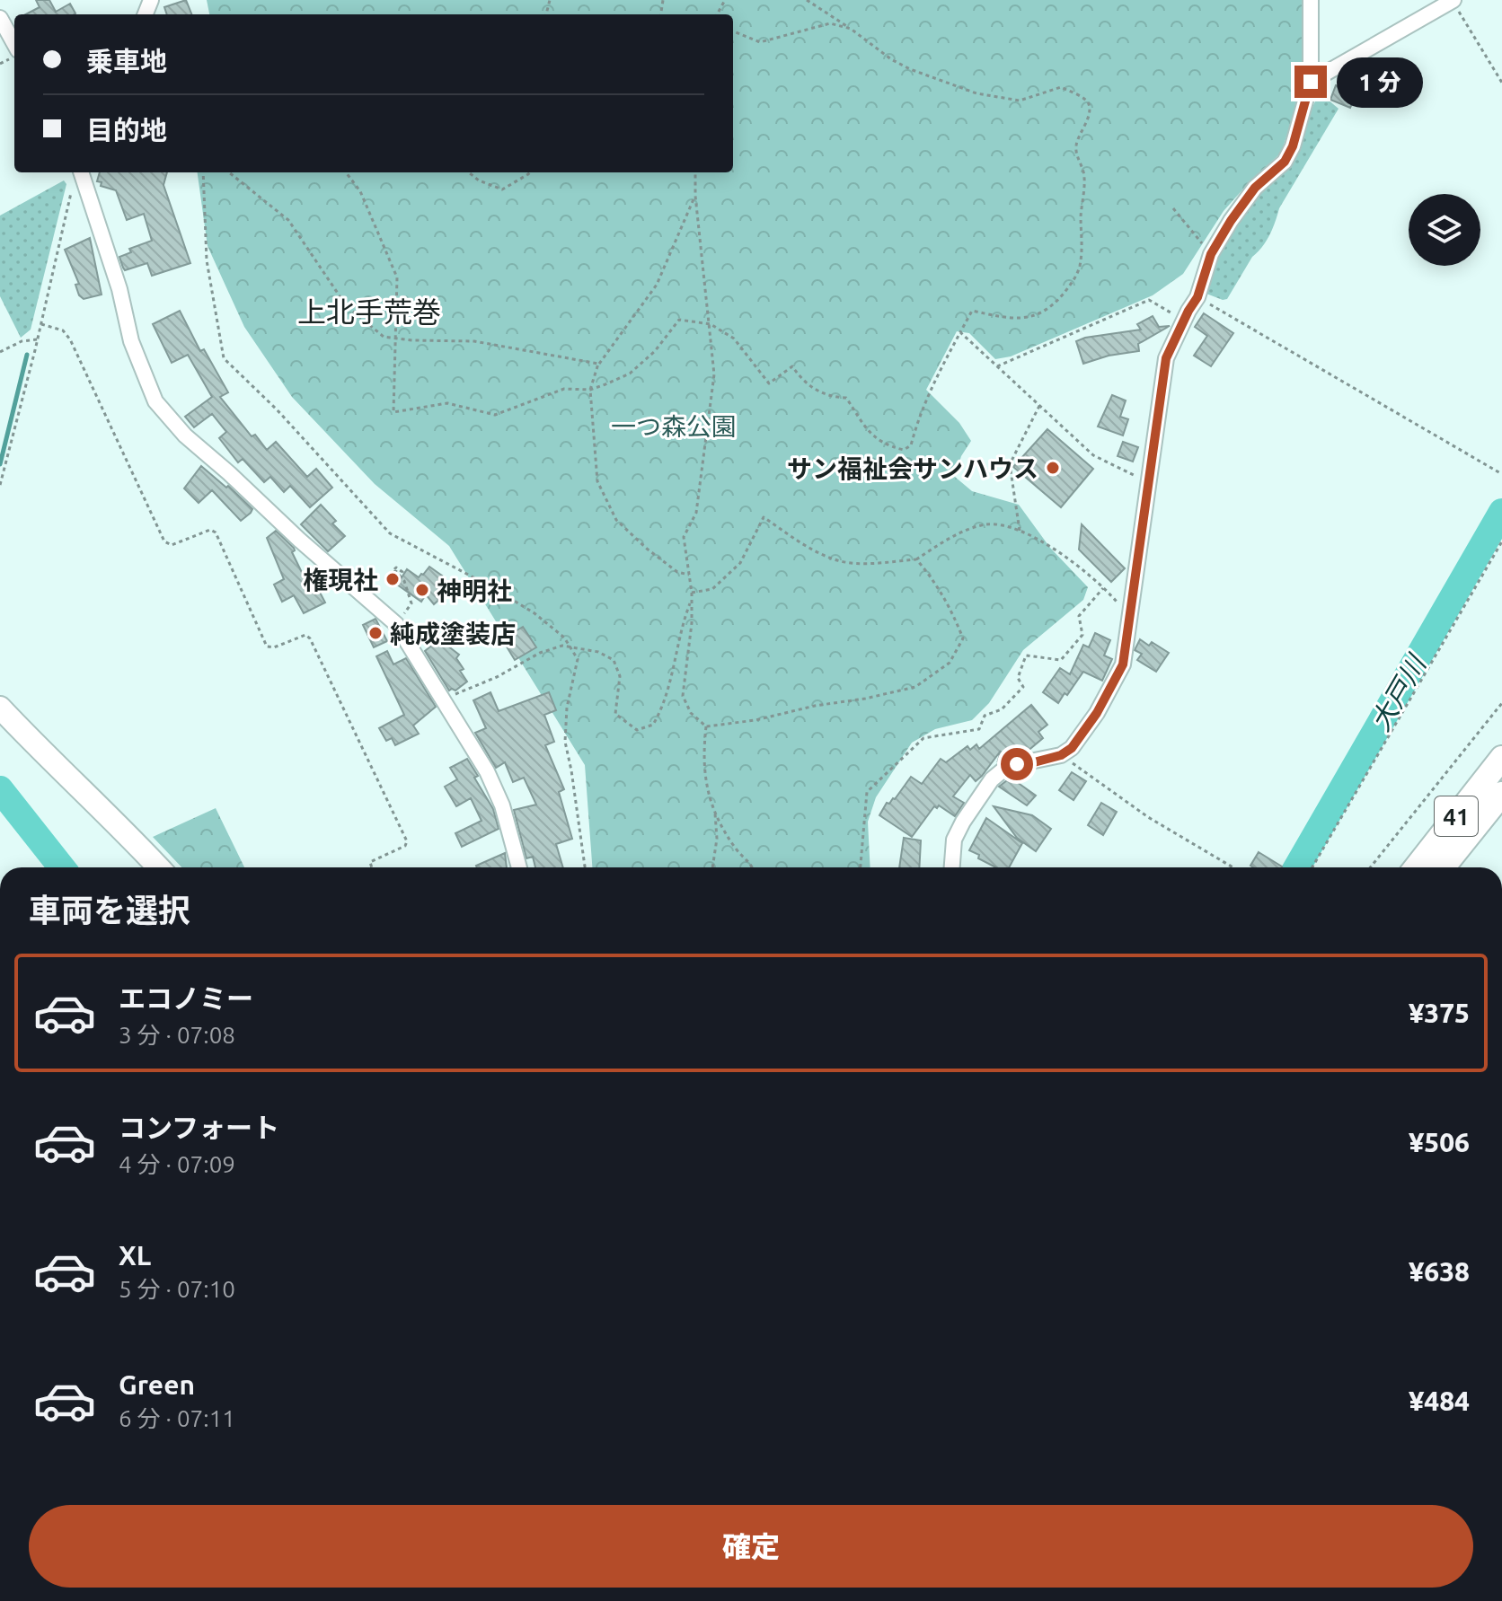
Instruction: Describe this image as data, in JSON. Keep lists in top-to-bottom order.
{
  "streets": {
    "main road": ["41"]
  },
  "districts": ["上北手荒巻"],
  "water": ["大戸川"],
  "parks": ["一つ森公園"],
  "places": [
    "サン福祉会サンハウス",
    "権現社",
    "神明社",
    "純成塗装店"
  ],
  "page": {
    "banner": ["乗車地", "目的地"],
    "bubble": "1 分",
    "heading": "車両を選択",
    "list": [
      {
        "name": "エコノミー",
        "note": "3 分 · 07:08",
        "value": "¥375"
      },
      {
        "name": "コンフォート",
        "note": "4 分 · 07:09",
        "value": "¥506"
      },
      {
        "name": "XL",
        "note": "5 分 · 07:10",
        "value": "¥638"
      },
      {
        "name": "Green",
        "note": "6 分 · 07:11",
        "value": "¥484"
      }
    ],
    "buttons": "確定"
  }
}
